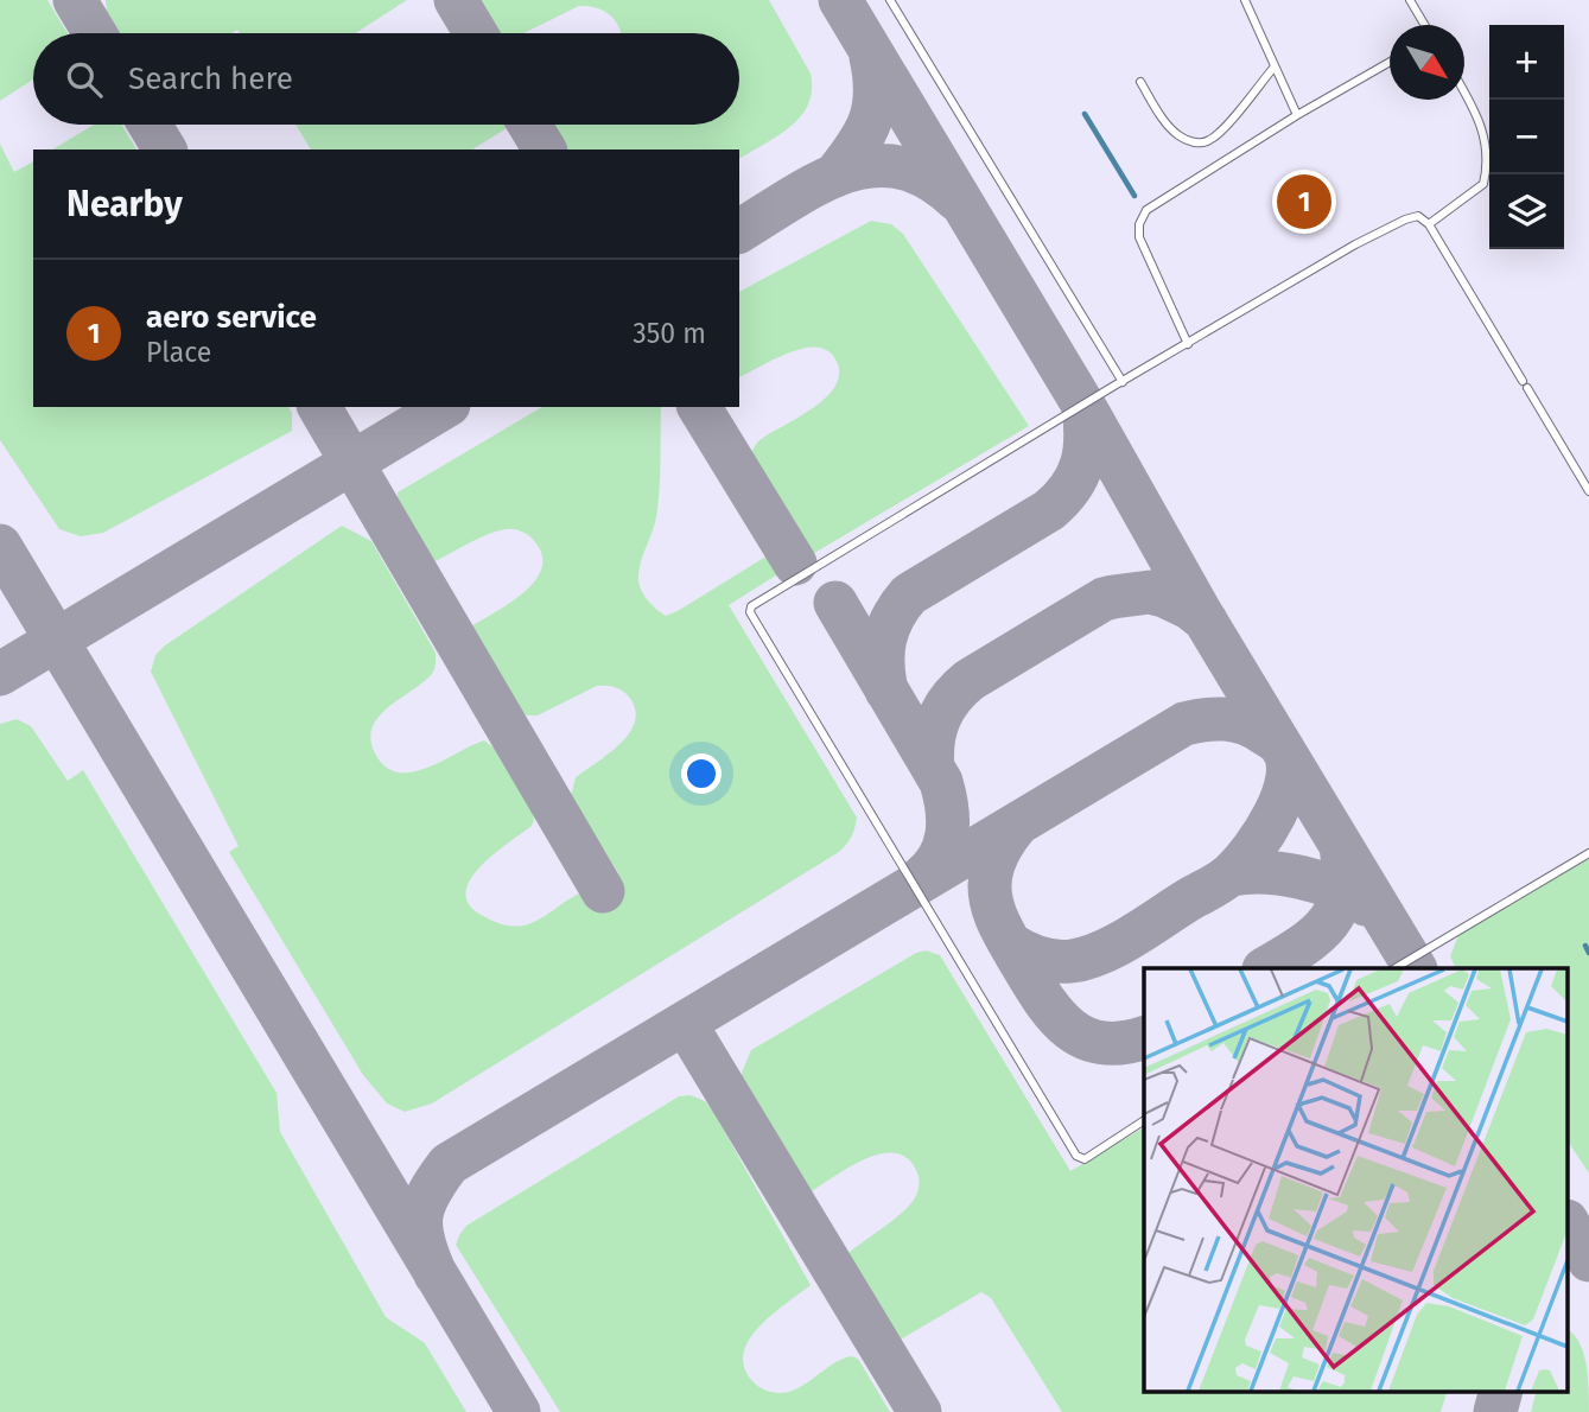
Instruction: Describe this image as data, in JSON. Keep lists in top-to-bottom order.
{
  "north": "bottom right",
  "page": {
    "map_buttons": ["+", "−"],
    "search": "Search here",
    "heading": "Nearby",
    "pins": "1",
    "list": [
      {
        "mark": "1",
        "name": "aero service",
        "note": "Place",
        "value": "350 m"
      }
    ]
  }
}
